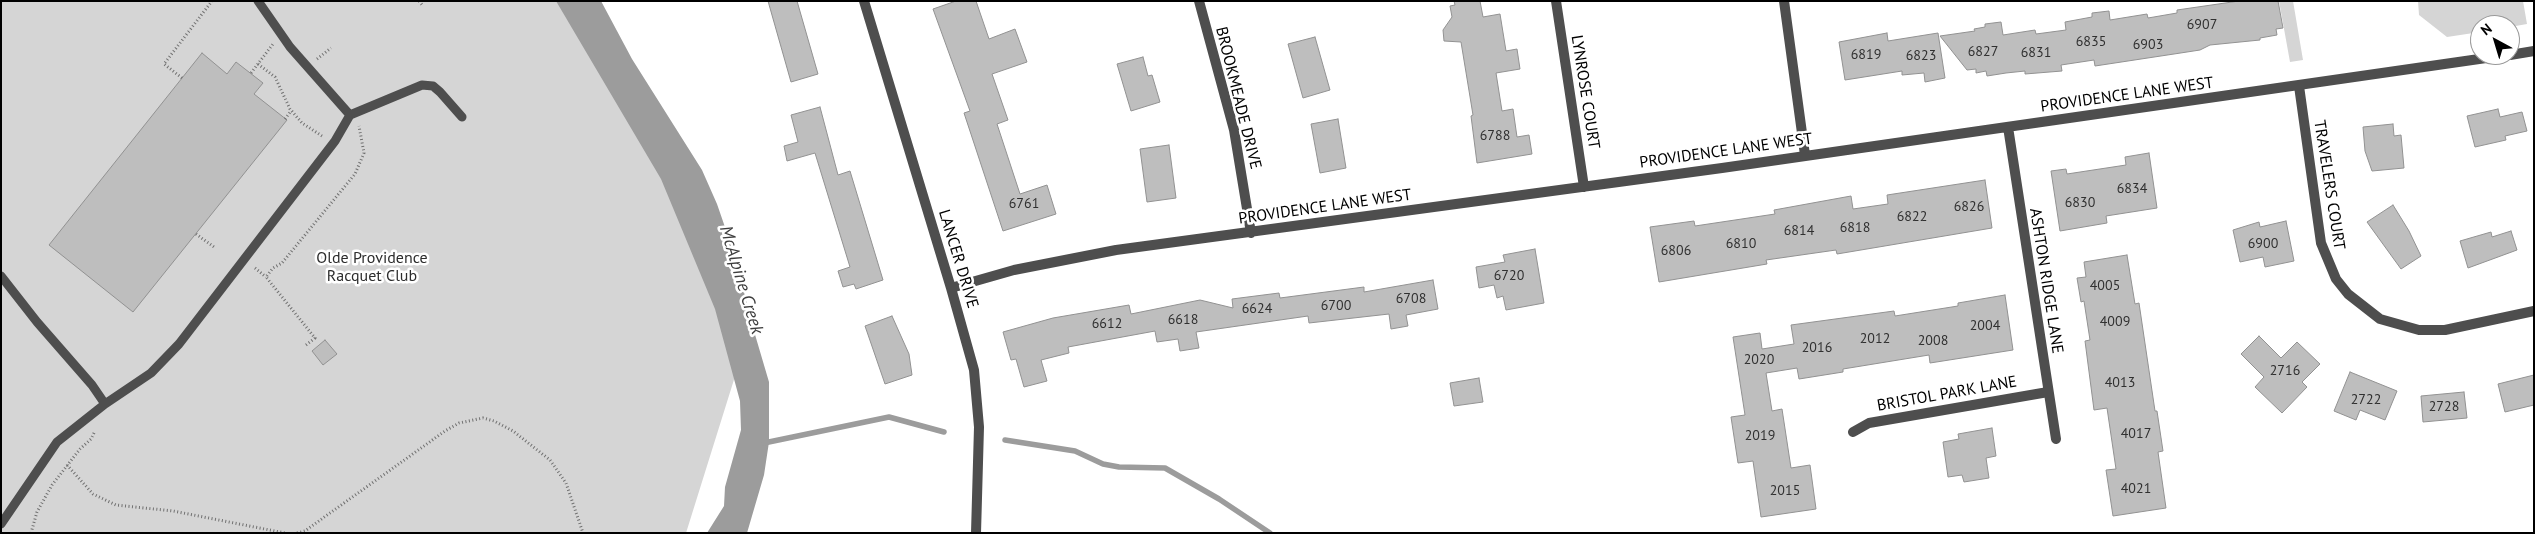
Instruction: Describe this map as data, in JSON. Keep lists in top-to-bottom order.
{
  "streets": {
    "street": [
      "LYNROSE COURT",
      "PROVIDENCE LANE WEST",
      "BROOKMEADE DRIVE",
      "TRAVELERS COURT",
      "LANCER DRIVE",
      "ASHTON RIDGE LANE",
      "BRISTOL PARK LANE"
    ]
  },
  "crossings": [
    ["LYNROSE COURT", "PROVIDENCE LANE WEST"],
    ["PROVIDENCE LANE WEST", "BROOKMEADE DRIVE"],
    ["PROVIDENCE LANE WEST", "TRAVELERS COURT"],
    ["PROVIDENCE LANE WEST", "LANCER DRIVE"],
    ["PROVIDENCE LANE WEST", "ASHTON RIDGE LANE"],
    ["ASHTON RIDGE LANE", "BRISTOL PARK LANE"]
  ],
  "water": ["McAlpine Creek"],
  "parks": ["Olde Providence Racquet Club"],
  "house_numbers": [
    "6907",
    "6835",
    "6903",
    "6827",
    "6831",
    "6819",
    "6823",
    "6788",
    "6834",
    "6830",
    "6761",
    "6826",
    "6822",
    "6818",
    "6814",
    "6810",
    "6900",
    "6806",
    "6720",
    "4005",
    "6708",
    "6700",
    "6624",
    "6618",
    "4009",
    "6612",
    "2004",
    "2012",
    "2008",
    "2016",
    "2020",
    "2716",
    "4013",
    "2722",
    "2728",
    "4017",
    "2019",
    "4021",
    "2015"
  ],
  "north": "top left"
}
